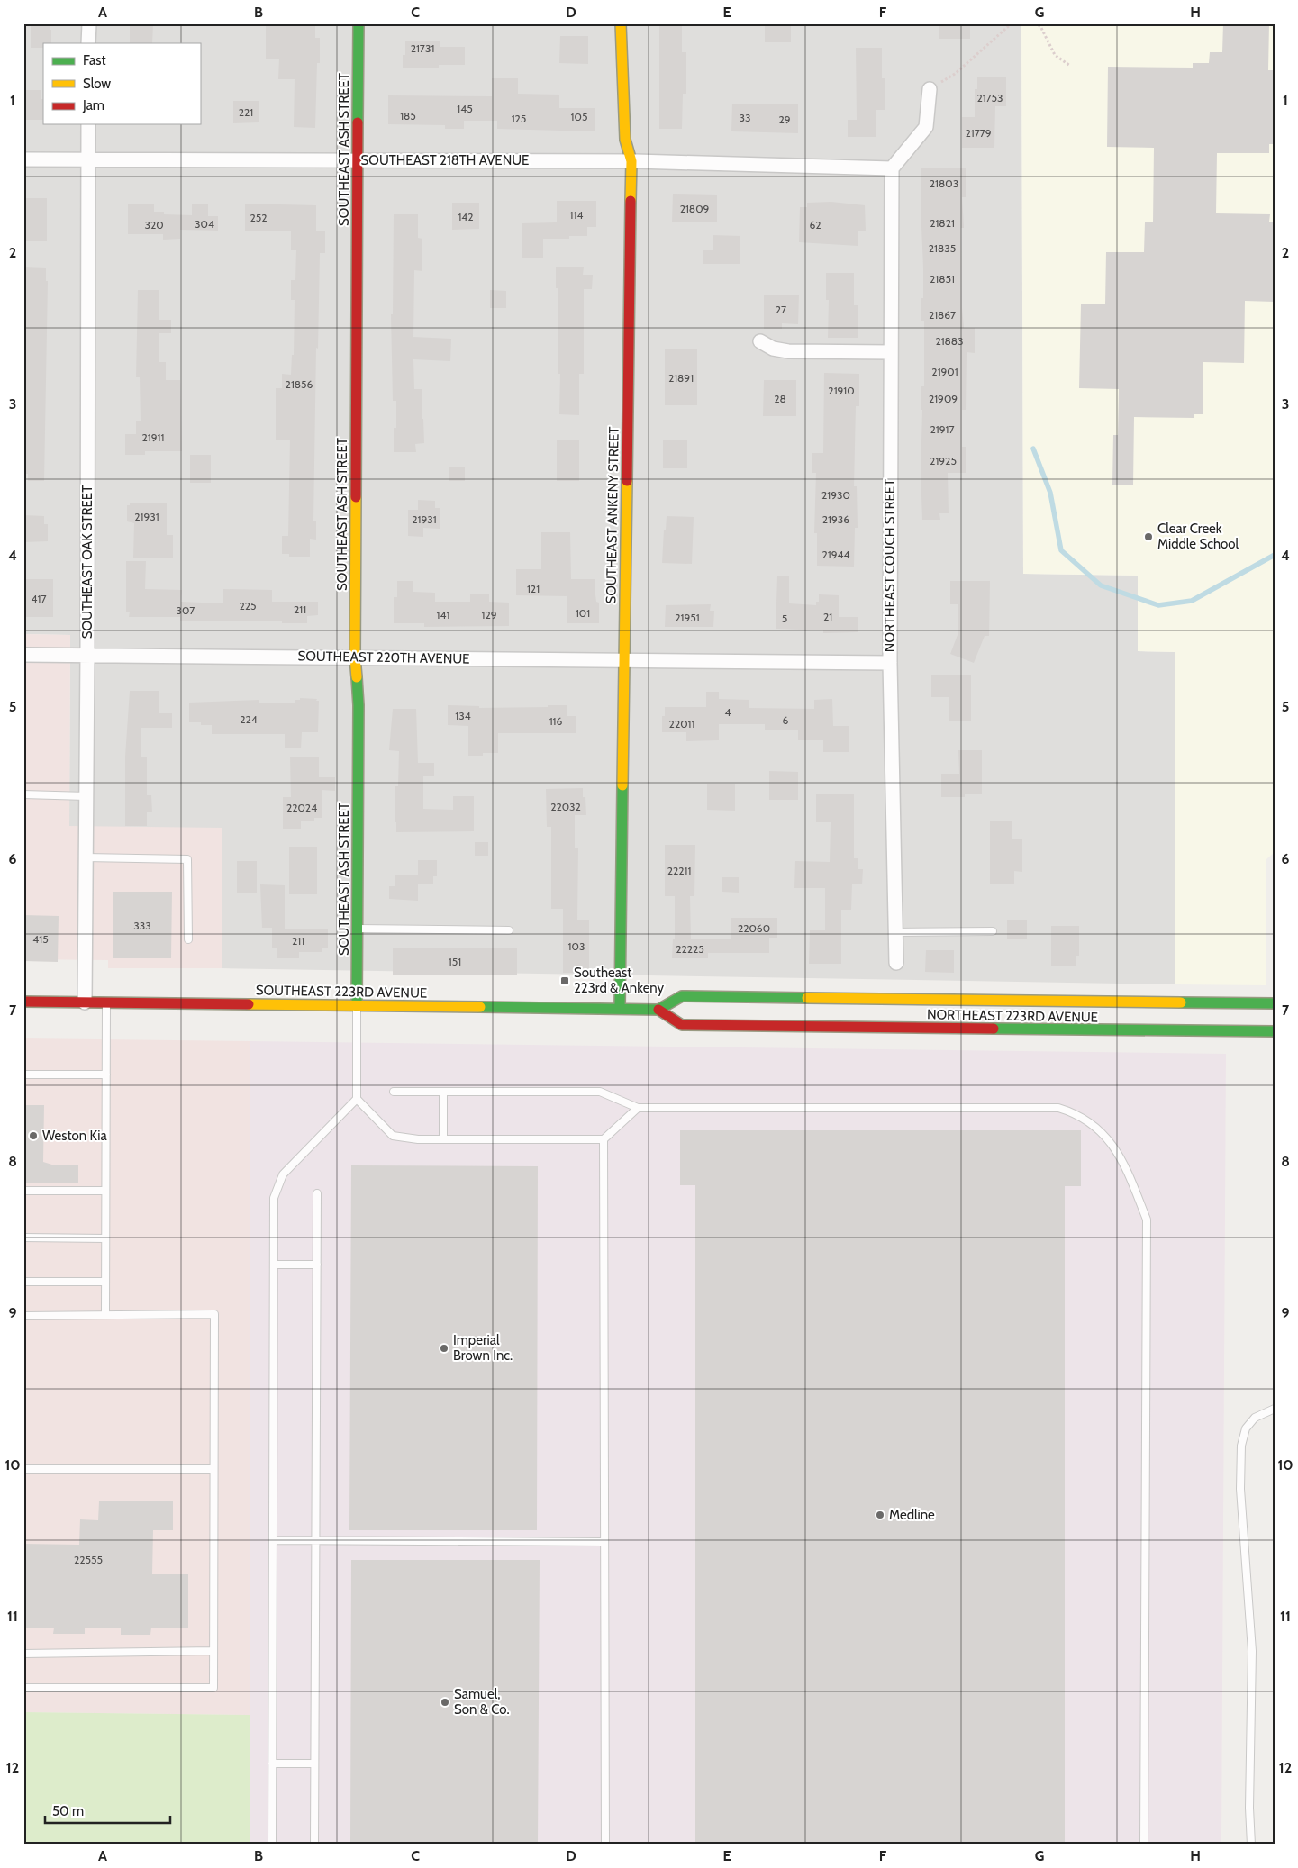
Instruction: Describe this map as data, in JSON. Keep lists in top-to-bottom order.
{
  "streets": {
    "street": [
      "SOUTHEAST ASH STREET",
      "SOUTHEAST 218TH AVENUE",
      "SOUTHEAST ANKENY STREET",
      "SOUTHEAST OAK STREET",
      "NORTHEAST COUCH STREET",
      "SOUTHEAST 220TH AVENUE",
      "SOUTHEAST 223RD AVENUE",
      "NORTHEAST 223RD AVENUE"
    ]
  },
  "crossings": [
    ["SOUTHEAST ASH STREET", "SOUTHEAST 218TH AVENUE"],
    ["SOUTHEAST ASH STREET", "SOUTHEAST 220TH AVENUE"],
    ["SOUTHEAST ASH STREET", "SOUTHEAST 223RD AVENUE"],
    ["SOUTHEAST 218TH AVENUE", "SOUTHEAST ANKENY STREET"],
    ["SOUTHEAST 218TH AVENUE", "SOUTHEAST OAK STREET"],
    ["SOUTHEAST 218TH AVENUE", "NORTHEAST COUCH STREET"],
    ["SOUTHEAST ANKENY STREET", "SOUTHEAST 220TH AVENUE"],
    ["SOUTHEAST ANKENY STREET", "SOUTHEAST 223RD AVENUE"],
    ["SOUTHEAST OAK STREET", "SOUTHEAST 220TH AVENUE"],
    ["SOUTHEAST OAK STREET", "SOUTHEAST 223RD AVENUE"],
    ["NORTHEAST COUCH STREET", "SOUTHEAST 220TH AVENUE"],
    ["SOUTHEAST 223RD AVENUE", "NORTHEAST 223RD AVENUE"]
  ],
  "places": {
    "other": [
      "Clear Creek Middle School",
      "Weston Kia",
      "Imperial Brown Inc.",
      "Medline",
      "Samuel, Son & Co."
    ],
    "transit": ["Southeast 223rd & Ankeny"]
  },
  "house_numbers": [
    "21731",
    "21753",
    "145",
    "221",
    "185",
    "105",
    "33",
    "125",
    "29",
    "21779",
    "21803",
    "21809",
    "114",
    "142",
    "252",
    "21821",
    "304",
    "320",
    "62",
    "21835",
    "21851",
    "27",
    "21867",
    "21883",
    "21901",
    "21891",
    "21856",
    "21910",
    "28",
    "21909",
    "21917",
    "21911",
    "21925",
    "21930",
    "21931",
    "21931",
    "21936",
    "21944",
    "121",
    "417",
    "225",
    "211",
    "307",
    "101",
    "141",
    "129",
    "21",
    "21951",
    "5",
    "4",
    "134",
    "224",
    "6",
    "116",
    "22011",
    "22032",
    "22024",
    "22211",
    "333",
    "22060",
    "415",
    "211",
    "103",
    "22225",
    "151",
    "22555"
  ],
  "legend": ["Fast", "Slow", "Jam"],
  "scale_bar": "50 m",
  "grid": {
    "columns": [
      "A",
      "B",
      "C",
      "D",
      "E",
      "F",
      "G",
      "H"
    ],
    "rows": [
      "1",
      "2",
      "3",
      "4",
      "5",
      "6",
      "7",
      "8",
      "9",
      "10",
      "11",
      "12"
    ]
  }
}
